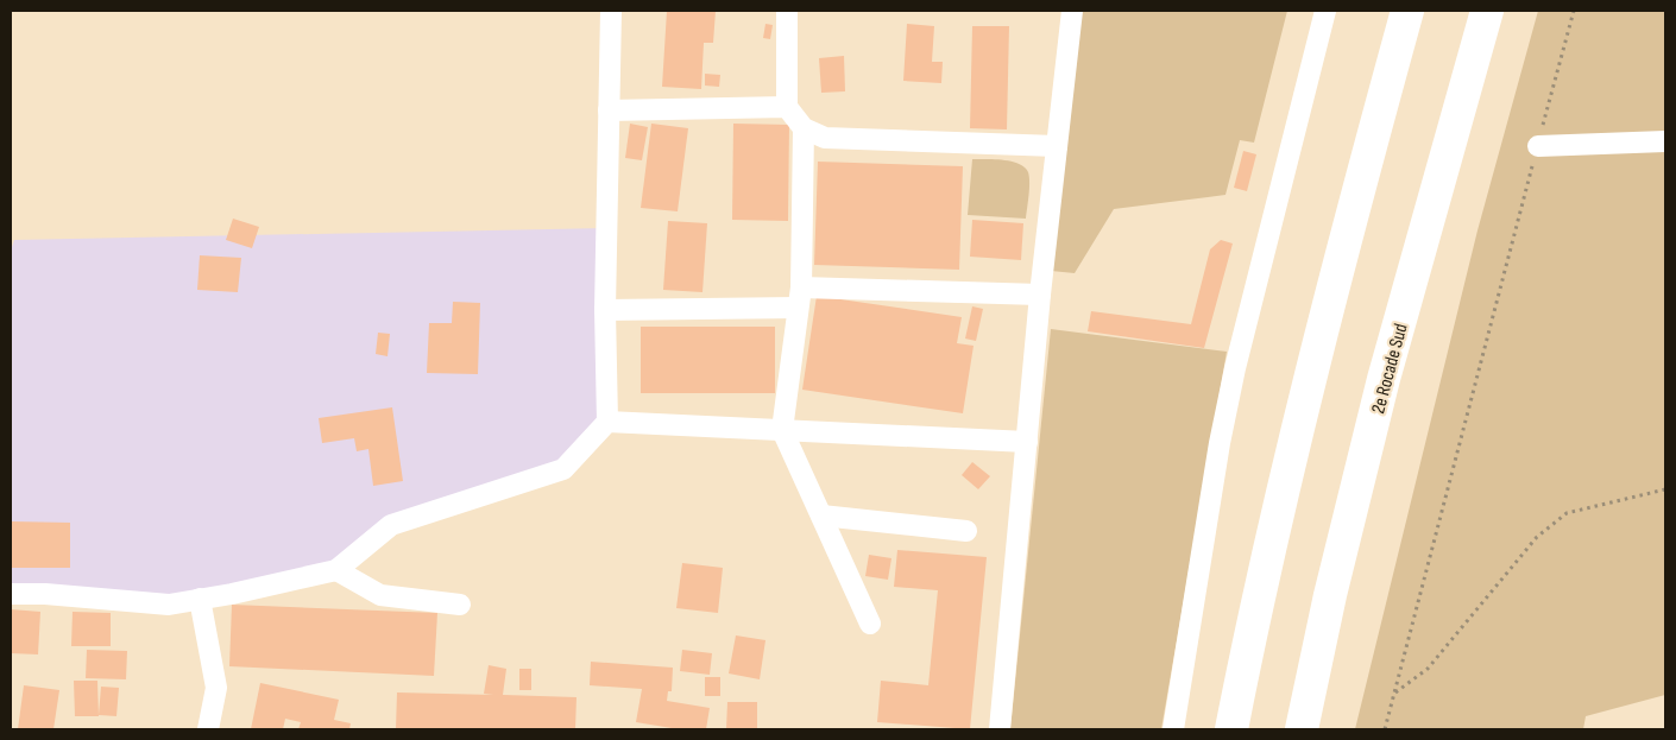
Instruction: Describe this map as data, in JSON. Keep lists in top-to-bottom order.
{
  "streets": {
    "highway": ["2e Rocade Sud"]
  }
}
